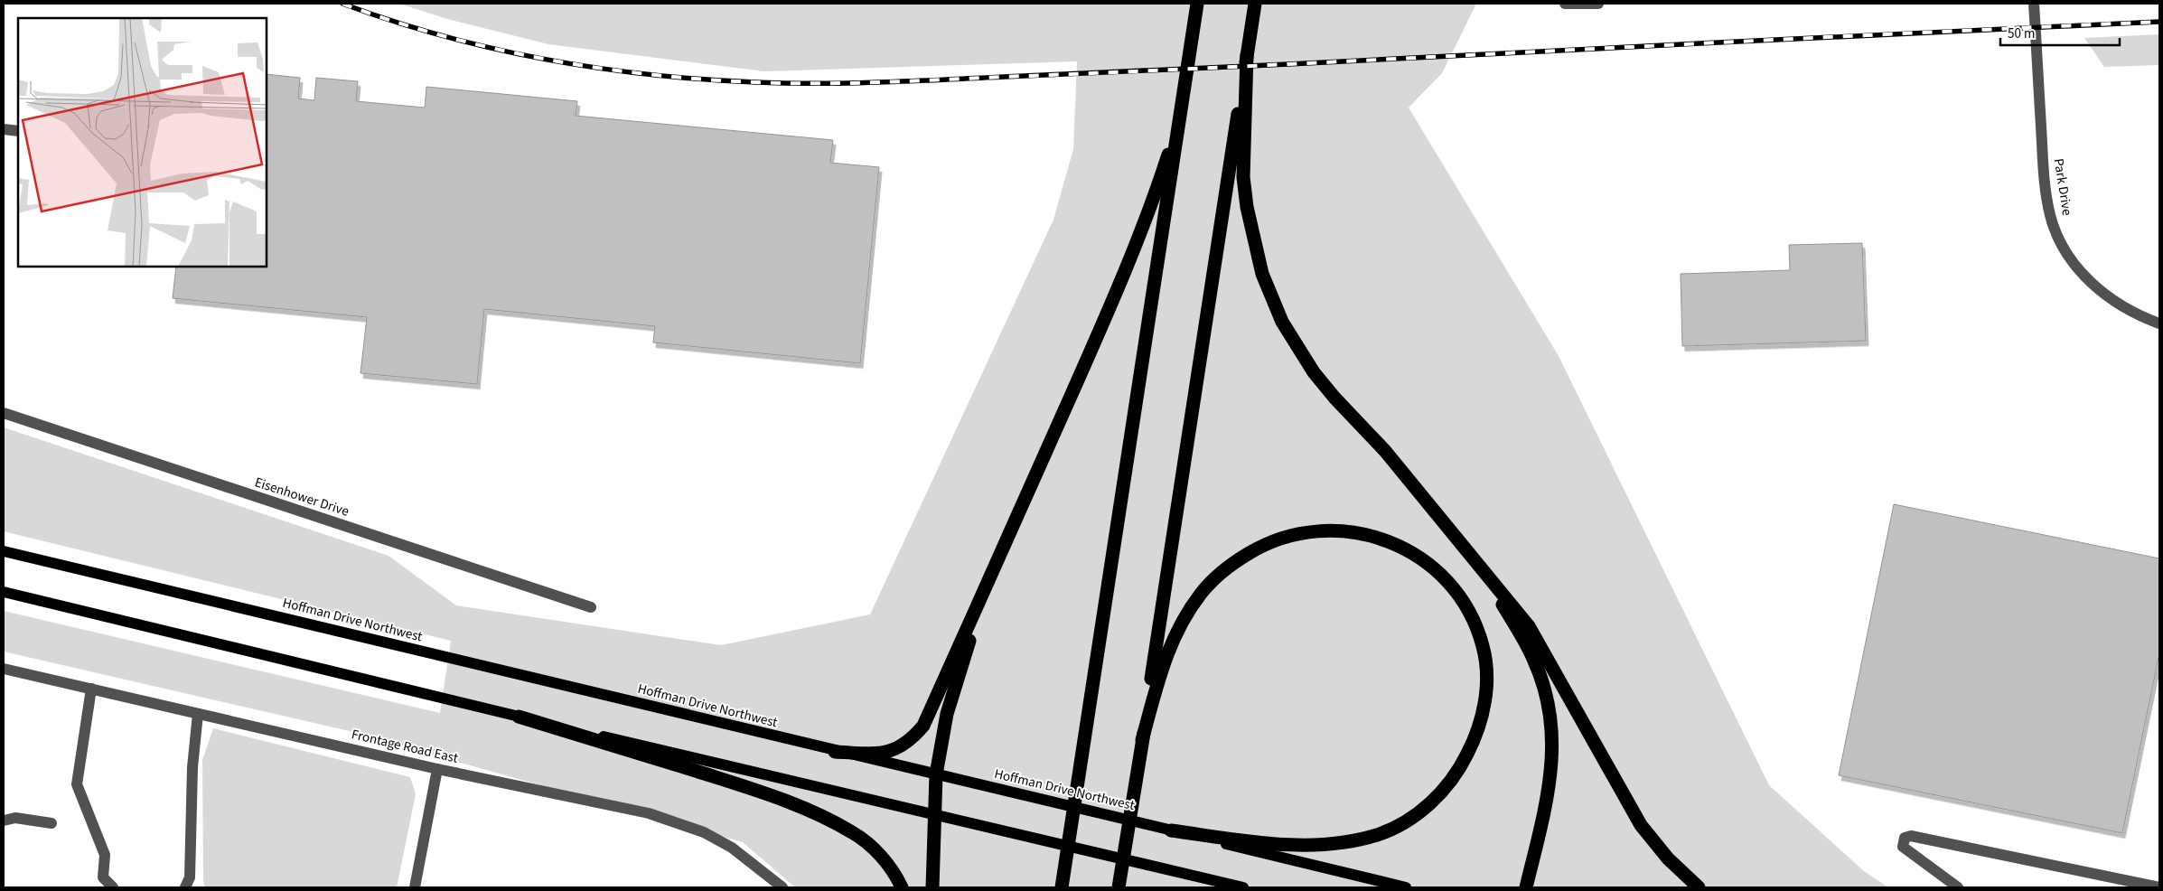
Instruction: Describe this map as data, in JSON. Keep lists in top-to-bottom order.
{
  "streets": {
    "main road": ["Hoffman Drive Northwest"],
    "street": ["Park Drive", "Eisenhower Drive", "Frontage Road East"]
  },
  "scale_bar": "50 m"
}
